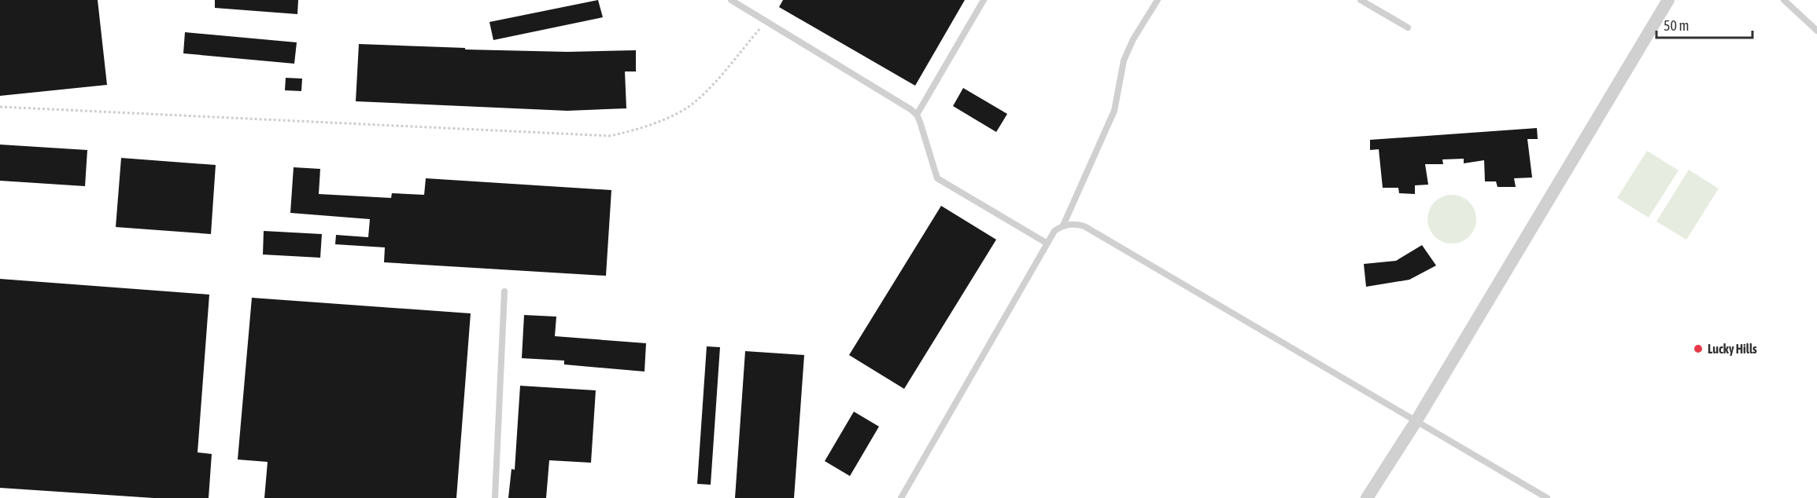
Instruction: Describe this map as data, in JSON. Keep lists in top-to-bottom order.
{
  "places": ["Lucky Hills"],
  "scale_bar": "50 m"
}
